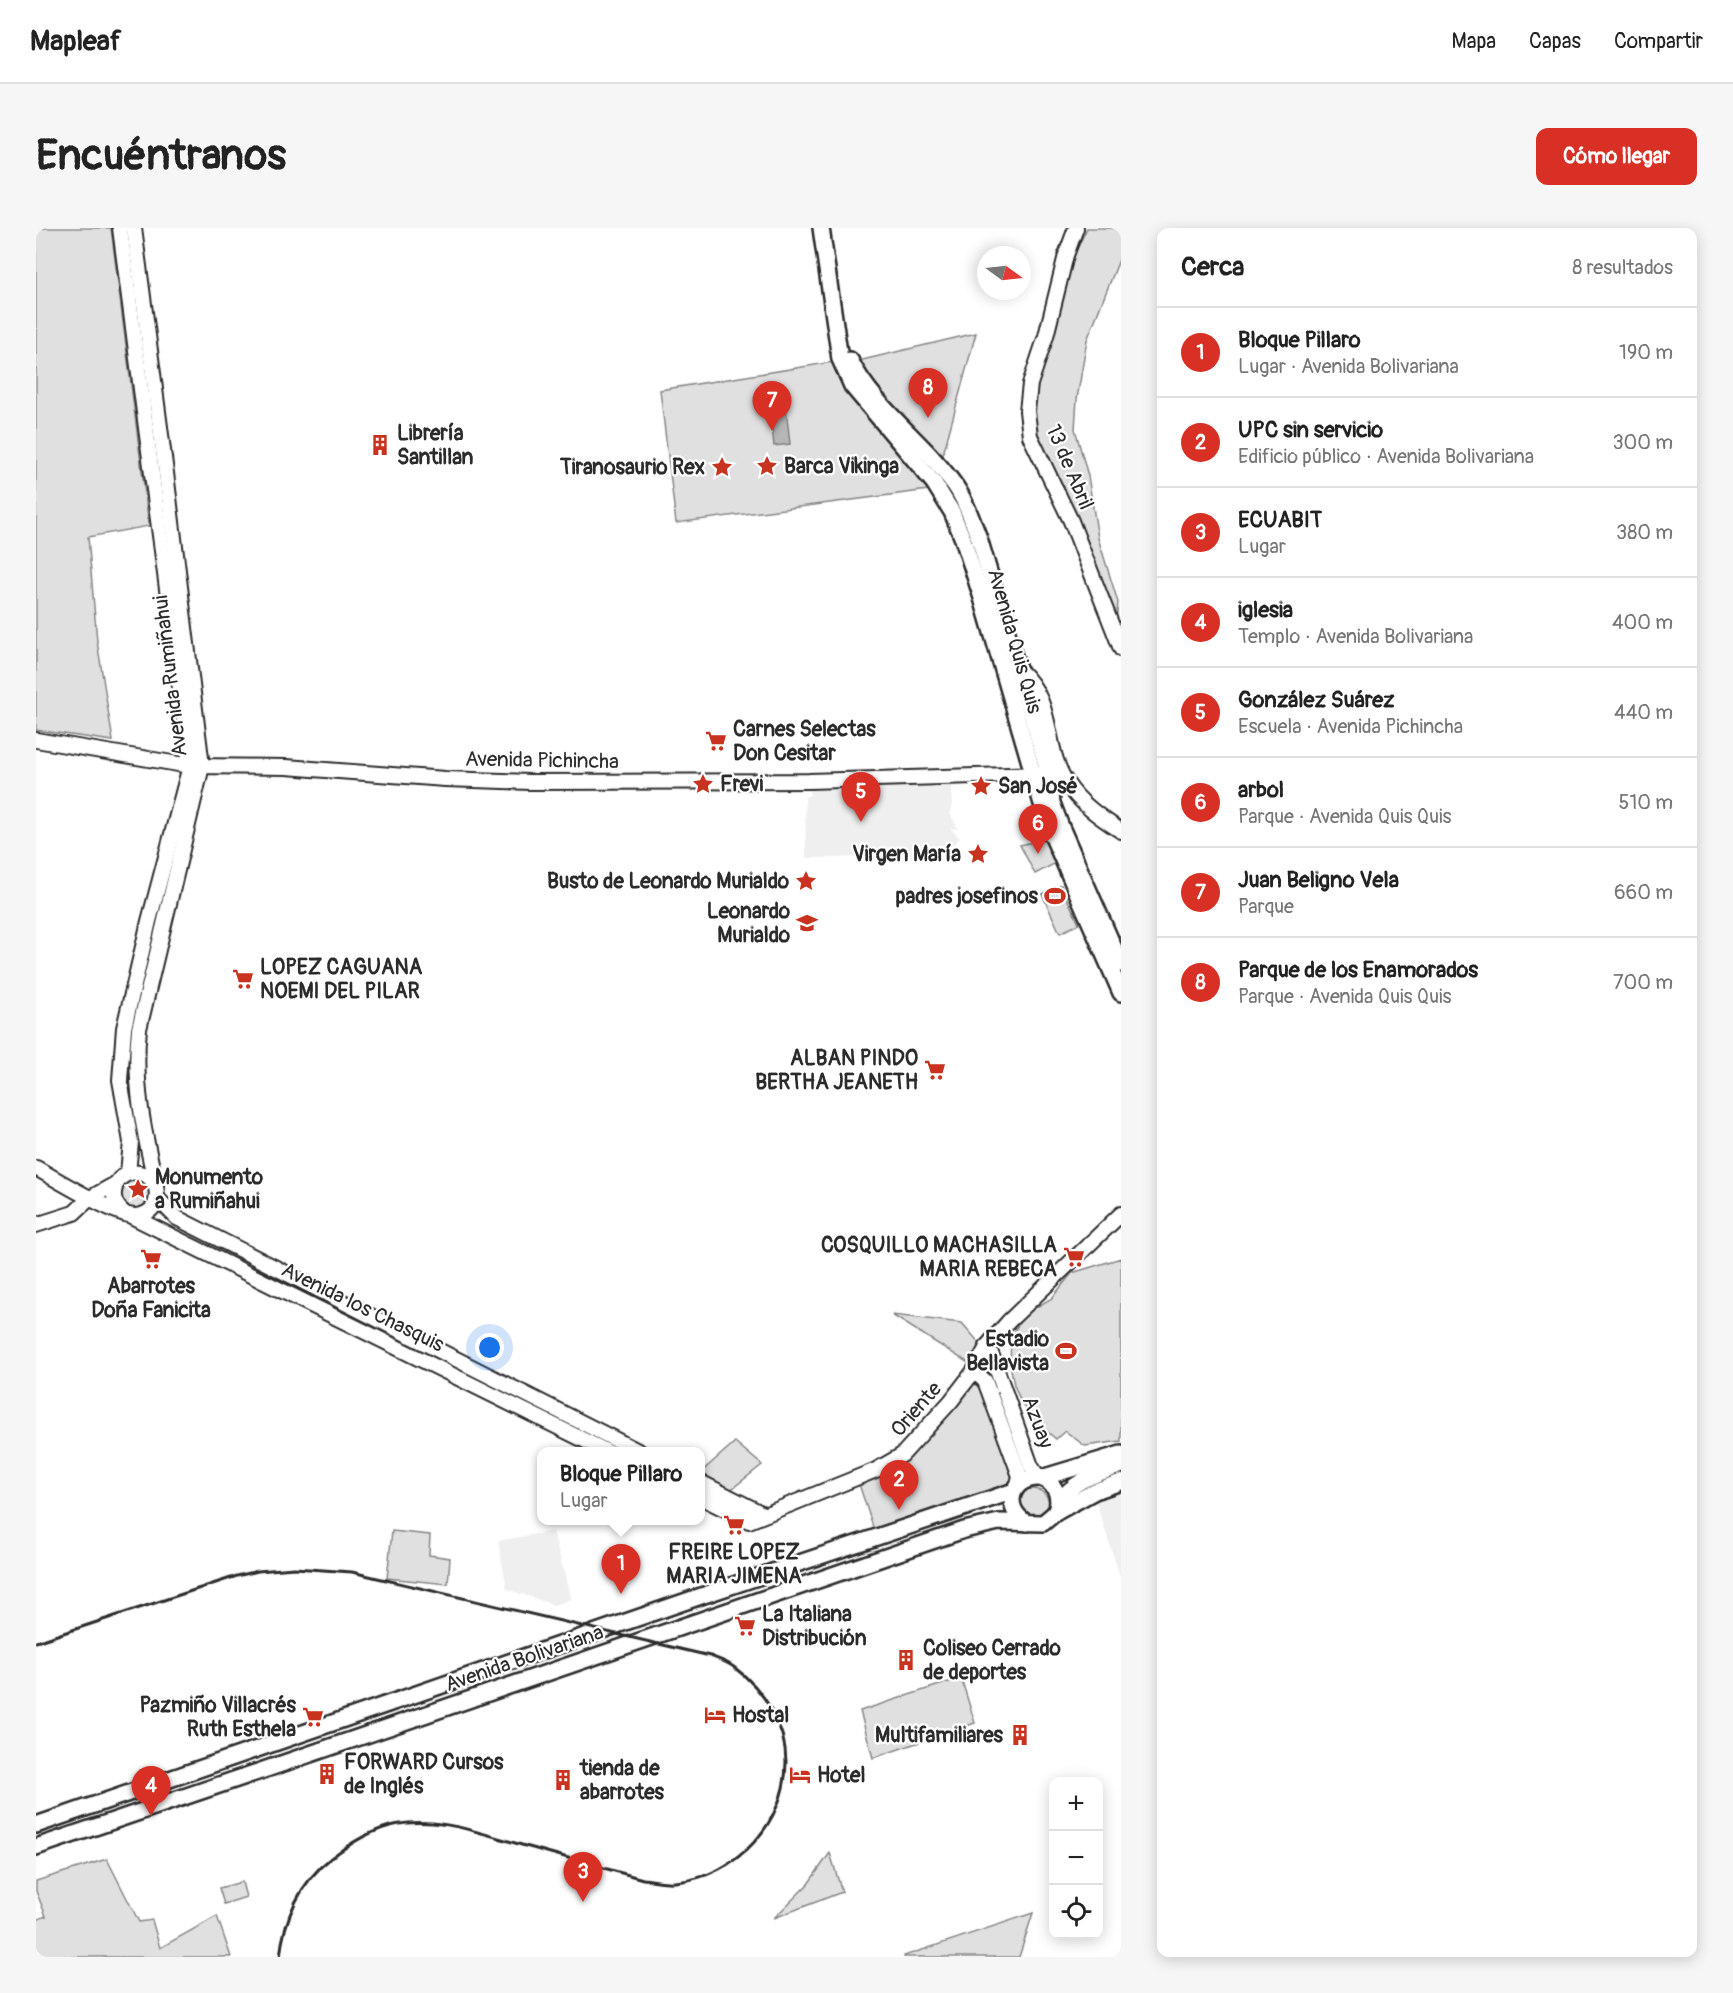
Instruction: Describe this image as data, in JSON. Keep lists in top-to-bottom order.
{
  "streets": {
    "main road": [
      "13 de Abril",
      "Avenida Quis Quis",
      "Avenida Rumiñahui",
      "Avenida Pichincha",
      "Avenida los Chasquis",
      "Oriente",
      "Azuay",
      "Avenida Bolivariana"
    ]
  },
  "crossings": [
    ["Avenida Quis Quis", "Avenida Pichincha"],
    ["Avenida Rumiñahui", "Avenida Pichincha"],
    ["Avenida Rumiñahui", "Avenida los Chasquis"],
    ["Oriente", "Azuay"],
    ["Azuay", "Avenida Bolivariana"]
  ],
  "places": {
    "building": [
      "Librería Santillan",
      "Coliseo Cerrado de deportes",
      "Multifamiliares",
      "FORWARD Cursos de Inglés",
      "tienda de abarrotes"
    ],
    "place": [
      "Barca Vikinga",
      "Tiranosaurio Rex",
      "Frevi",
      "San José",
      "Virgen María",
      "Busto de Leonardo Murialdo",
      "Monumento a Rumiñahui"
    ],
    "supermarket": [
      "Carnes Selectas Don Cesitar",
      "LOPEZ CAGUANA NOEMI DEL PILAR",
      "ALBAN PINDO BERTHA JEANETH",
      "COSQUILLO MACHASILLA MARIA REBECA",
      "Abarrotes Doña Fanicita",
      "FREIRE LOPEZ MARIA JIMENA",
      "La Italiana Distribución",
      "Pazmiño Villacrés Ruth Esthela"
    ],
    "sports": ["padres josefinos", "Estadio Bellavista"],
    "school or university": ["Leonardo Murialdo"],
    "hotel": ["Hostal", "Hotel"]
  },
  "north": "right",
  "page": {
    "header": "Mapleaf",
    "nav": ["Mapa", "Capas", "Compartir"],
    "buttons": "Cómo llegar",
    "title": "Encuéntranos",
    "heading": ["Cerca", "8 resultados"],
    "list": [
      {
        "mark": "1",
        "name": "Bloque Pillaro",
        "note": "Lugar · Avenida Bolivariana",
        "value": "190 m"
      },
      {
        "mark": "2",
        "name": "UPC sin servicio",
        "note": "Edificio público · Avenida Bolivariana",
        "value": "300 m"
      },
      {
        "mark": "3",
        "name": "ECUABIT",
        "note": "Lugar",
        "value": "380 m"
      },
      {
        "mark": "4",
        "name": "iglesia",
        "note": "Templo · Avenida Bolivariana",
        "value": "400 m"
      },
      {
        "mark": "5",
        "name": "González Suárez",
        "note": "Escuela · Avenida Pichincha",
        "value": "440 m"
      },
      {
        "mark": "6",
        "name": "arbol",
        "note": "Parque · Avenida Quis Quis",
        "value": "510 m"
      },
      {
        "mark": "7",
        "name": "Juan Beligno Vela",
        "note": "Parque",
        "value": "660 m"
      },
      {
        "mark": "8",
        "name": "Parque de los Enamorados",
        "note": "Parque · Avenida Quis Quis",
        "value": "700 m"
      }
    ],
    "pins": [
      "8",
      "7",
      "5",
      "6",
      "2",
      "1",
      "4",
      "3"
    ],
    "popup": ["Bloque Pillaro", "Lugar"],
    "map_buttons": ["+", "−"]
  }
}
